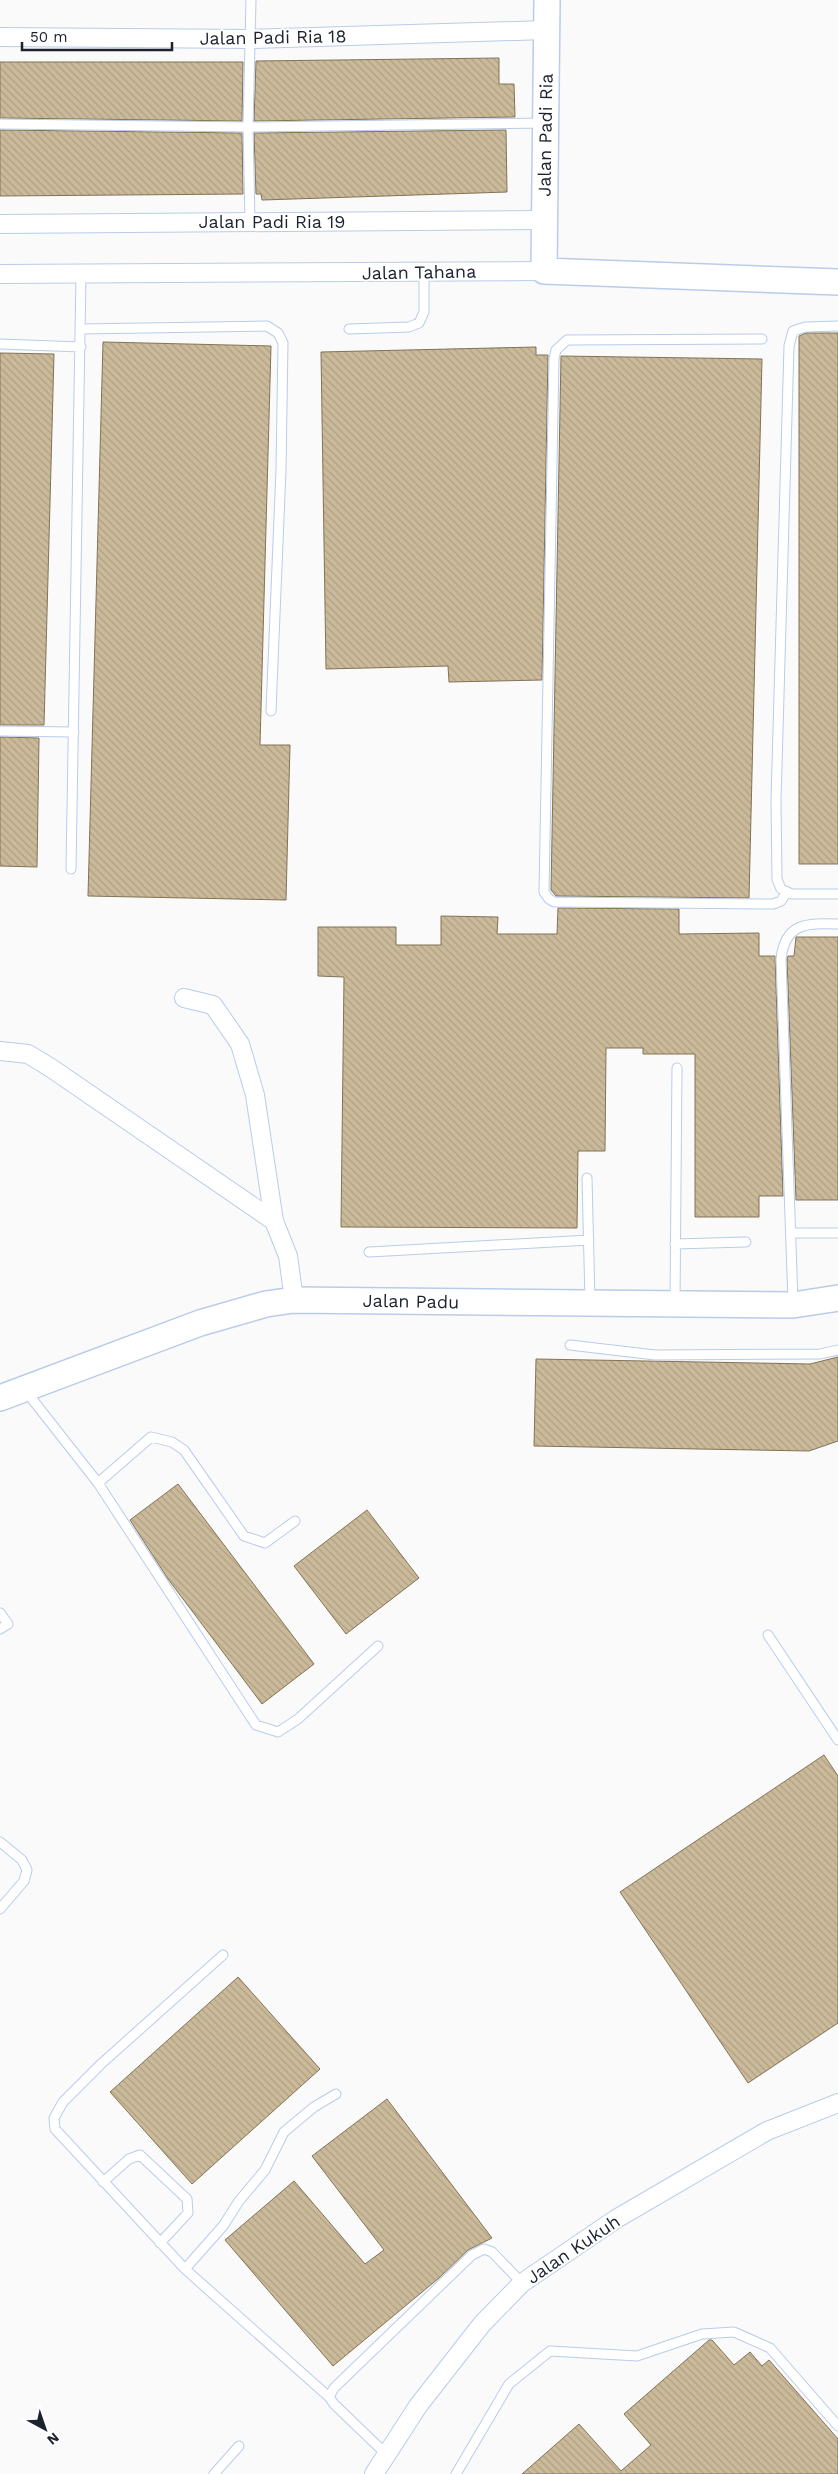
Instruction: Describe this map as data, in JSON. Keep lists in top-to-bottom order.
{
  "streets": {
    "street": [
      "Jalan Padi Ria 18",
      "Jalan Padi Ria",
      "Jalan Padi Ria 19",
      "Jalan Tahana",
      "Jalan Padu",
      "Jalan Kukuh"
    ]
  },
  "crossings": [
    ["Jalan Padi Ria 18", "Jalan Padi Ria"],
    ["Jalan Padi Ria", "Jalan Padi Ria 19"],
    ["Jalan Padi Ria", "Jalan Tahana"]
  ],
  "scale_bar": "50 m",
  "north": "bottom right"
}
